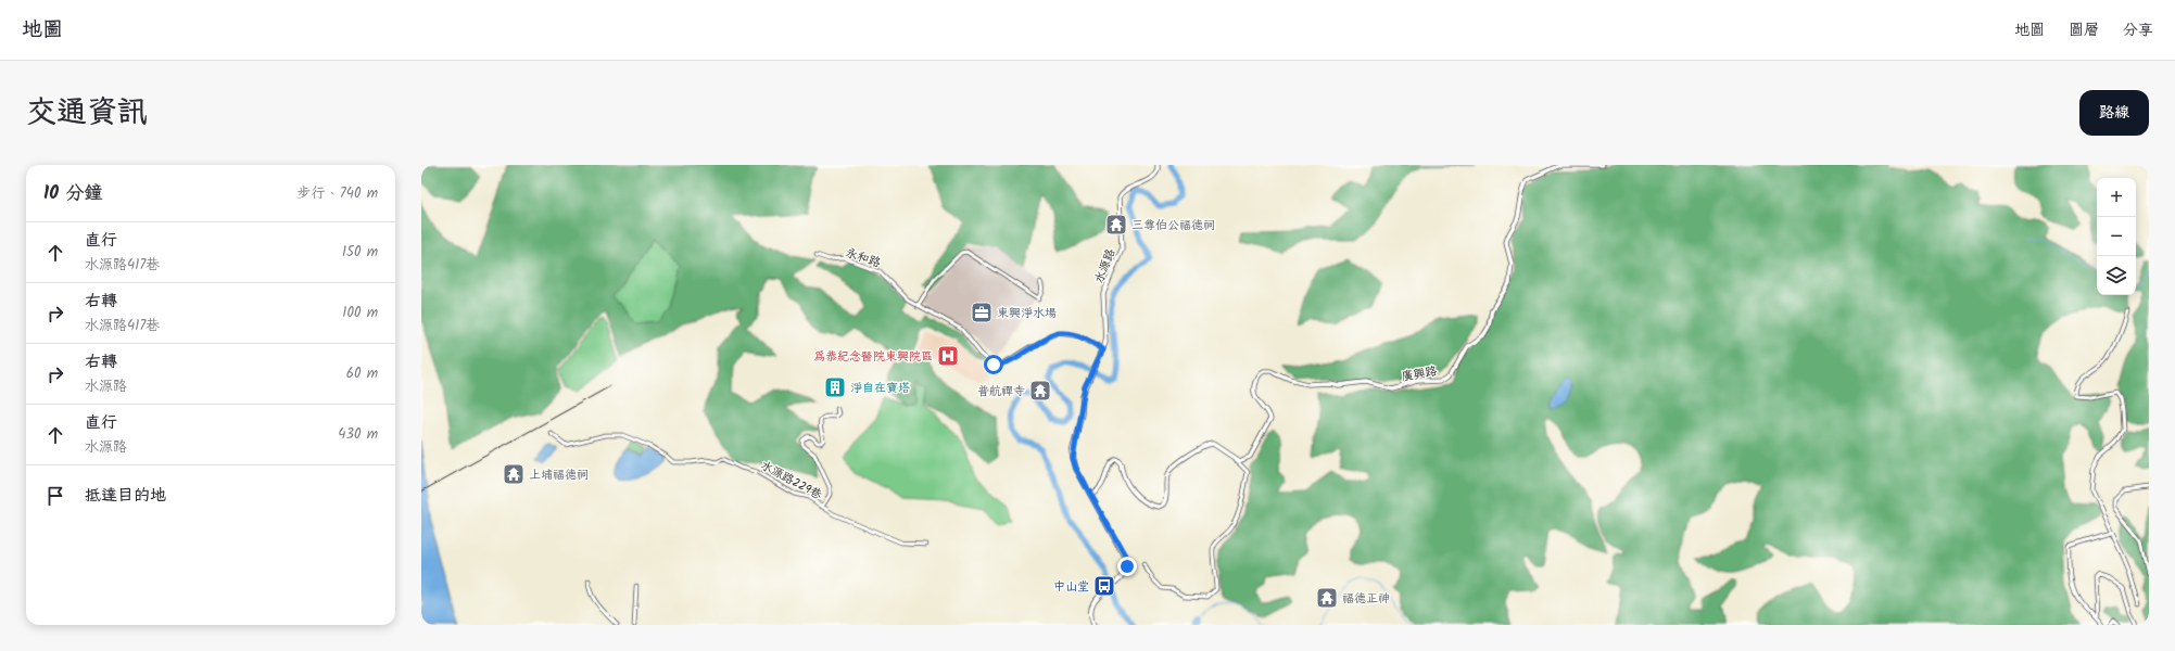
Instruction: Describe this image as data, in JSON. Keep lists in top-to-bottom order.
{
  "streets": {
    "street": [
      "永和路",
      "水源路",
      "廣興路",
      "水源路229巷"
    ]
  },
  "crossings": [
    ["永和路", "水源路"]
  ],
  "places": {
    "temple": [
      "三尊伯公福德祠",
      "普航禪寺",
      "上埔福德祠",
      "福德正神"
    ],
    "office": ["東興淨水場"],
    "hospital": ["為恭紀念醫院東興院區"],
    "building": ["淨自在寶塔"],
    "bus stop": ["中山堂"]
  },
  "page": {
    "header": "地圖",
    "nav": ["地圖", "圖層", "分享"],
    "title": "交通資訊",
    "buttons": "路線",
    "heading": ["10 分鐘", "步行 · 740 m"],
    "map_buttons": ["+", "−"],
    "list": [
      ["直行", "水源路417巷", "150 m"],
      ["右轉", "水源路417巷", "100 m"],
      ["右轉", "水源路", "60 m"],
      ["直行", "水源路", "430 m"],
      "抵達目的地"
    ]
  }
}
